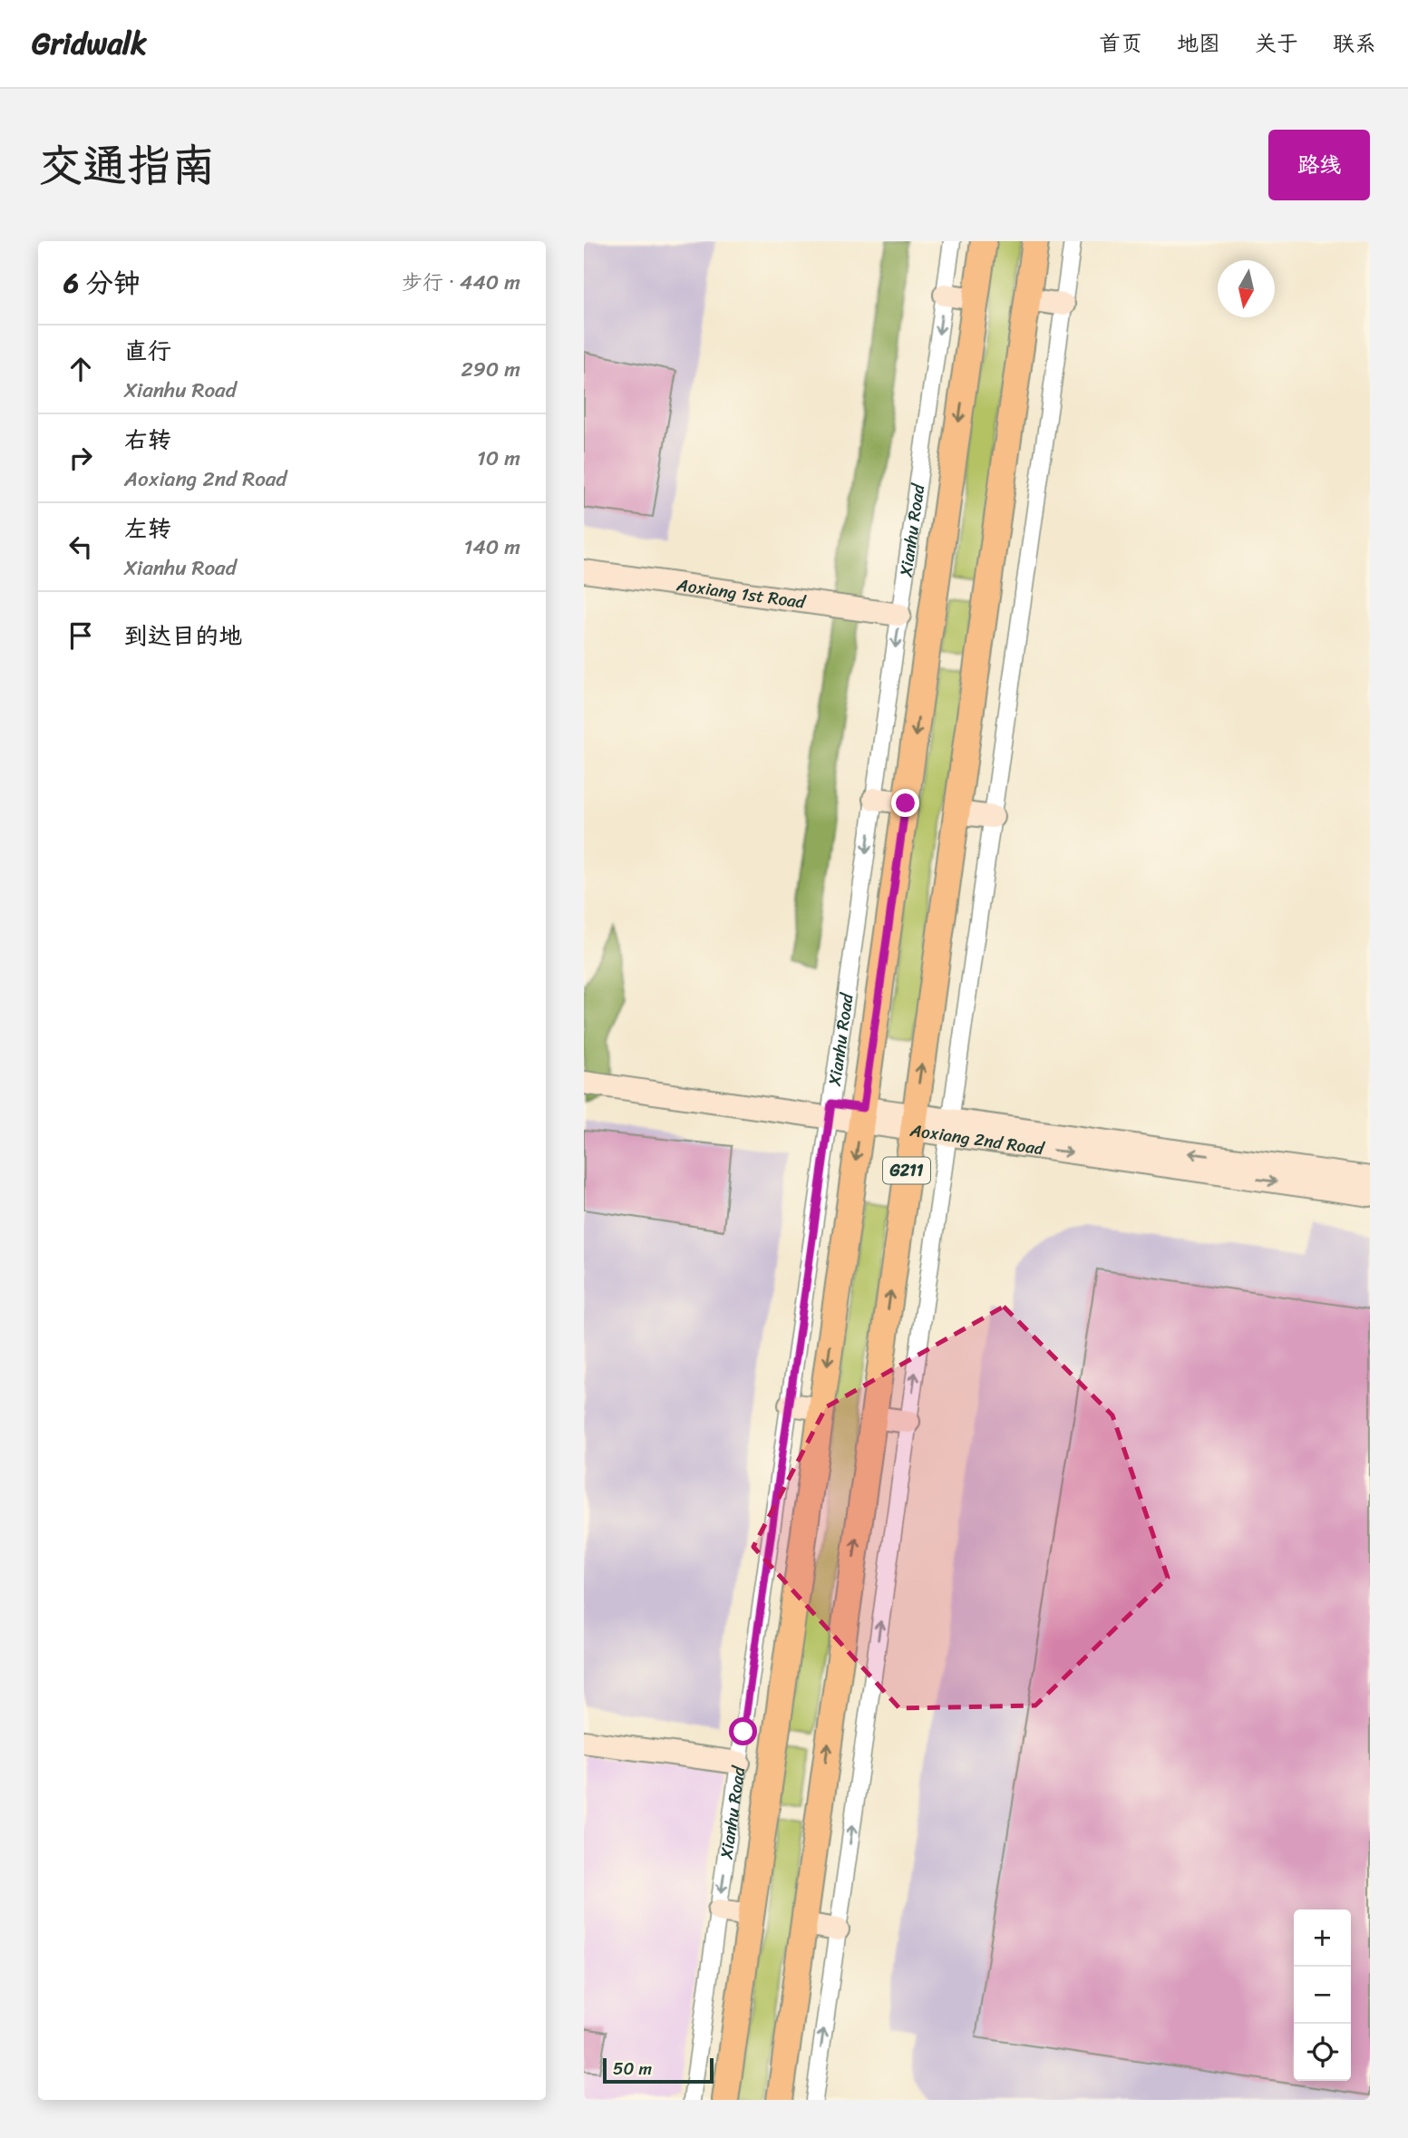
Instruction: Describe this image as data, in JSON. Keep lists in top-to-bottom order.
{
  "streets": {
    "main road": ["Xianhu Road", "G211"],
    "street": ["Aoxiang 1st Road", "Aoxiang 2nd Road"]
  },
  "crossings": [
    ["Xianhu Road", "Aoxiang 1st Road"],
    ["Xianhu Road", "Aoxiang 2nd Road"],
    ["Aoxiang 2nd Road", "G211"]
  ],
  "scale_bar": "50 m",
  "north": "bottom",
  "page": {
    "header": "Gridwalk",
    "nav": [
      "首页",
      "地图",
      "关于",
      "联系"
    ],
    "title": "交通指南",
    "buttons": "路线",
    "heading": ["6 分钟", "步行 · 440 m"],
    "list": [
      ["直行", "Xianhu Road", "290 m"],
      ["右转", "Aoxiang 2nd Road", "10 m"],
      ["左转", "Xianhu Road", "140 m"],
      "到达目的地"
    ],
    "map_buttons": ["+", "−"],
    "scale": "50 m"
  }
}
